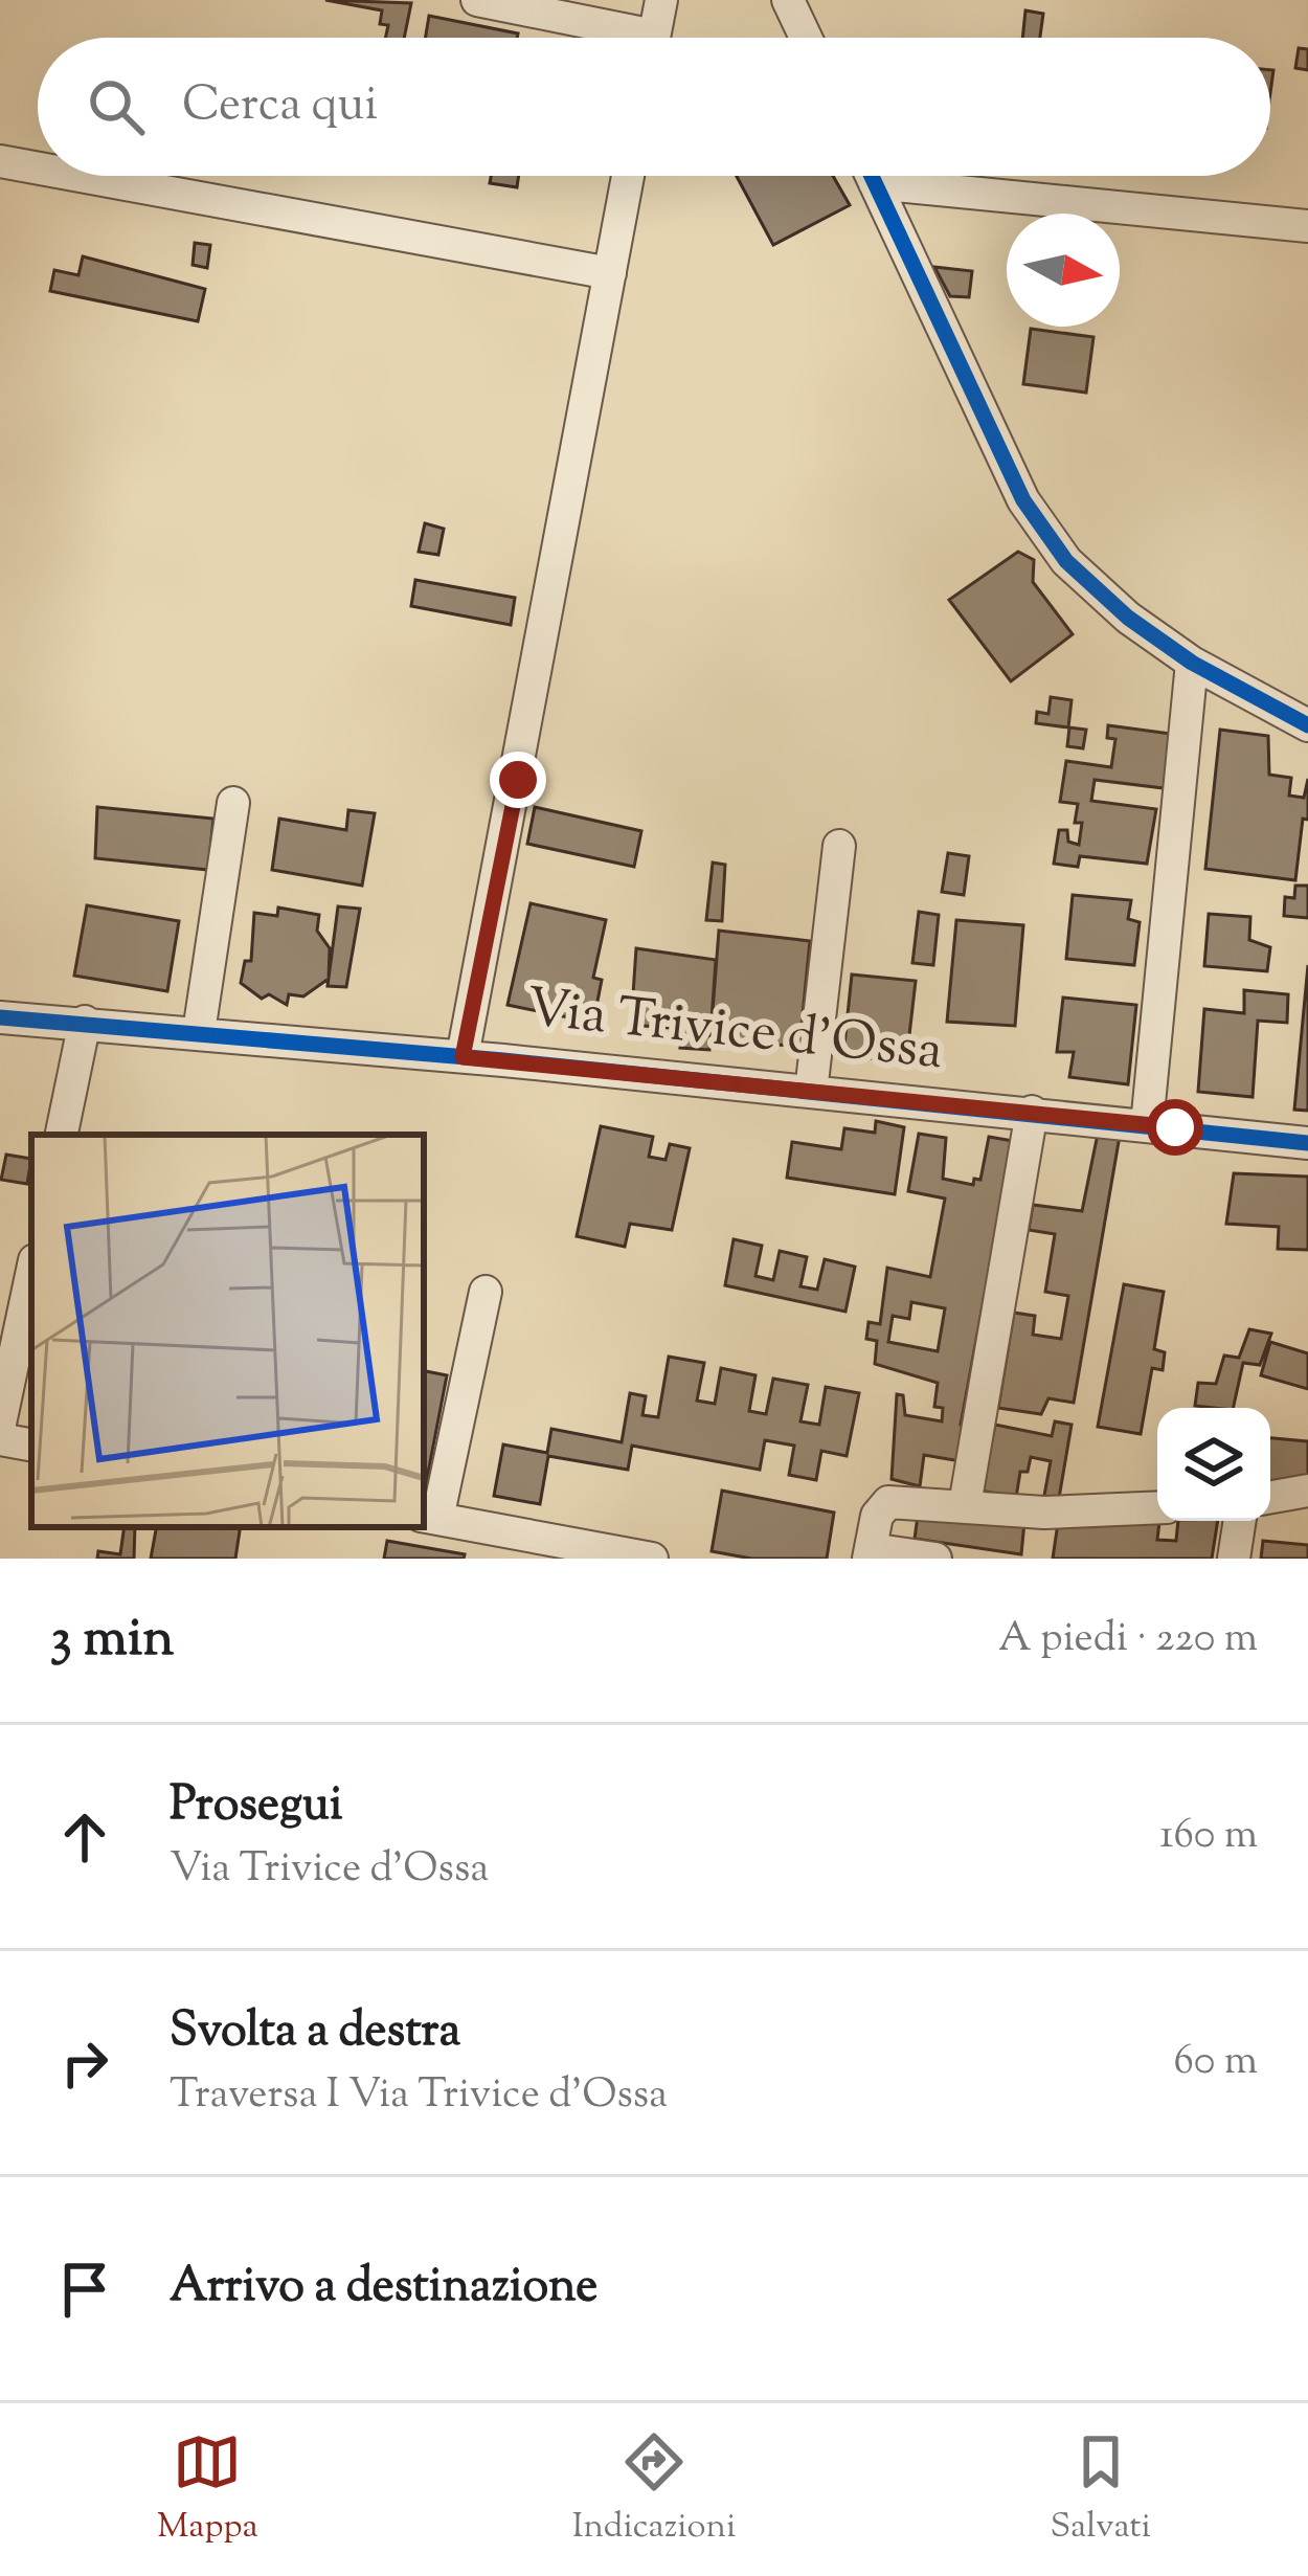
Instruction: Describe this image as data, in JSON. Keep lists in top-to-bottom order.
{
  "streets": {
    "street": ["Via Trivice d'Ossa"]
  },
  "north": "right",
  "page": {
    "search": "Cerca qui",
    "heading": ["3 min", "A piedi · 220 m"],
    "list": [
      ["Prosegui", "Via Trivice d'Ossa", "160 m"],
      ["Svolta a destra", "Traversa I Via Trivice d'Ossa", "60 m"],
      "Arrivo a destinazione"
    ],
    "nav": ["Mappa", "Indicazioni", "Salvati"]
  }
}
